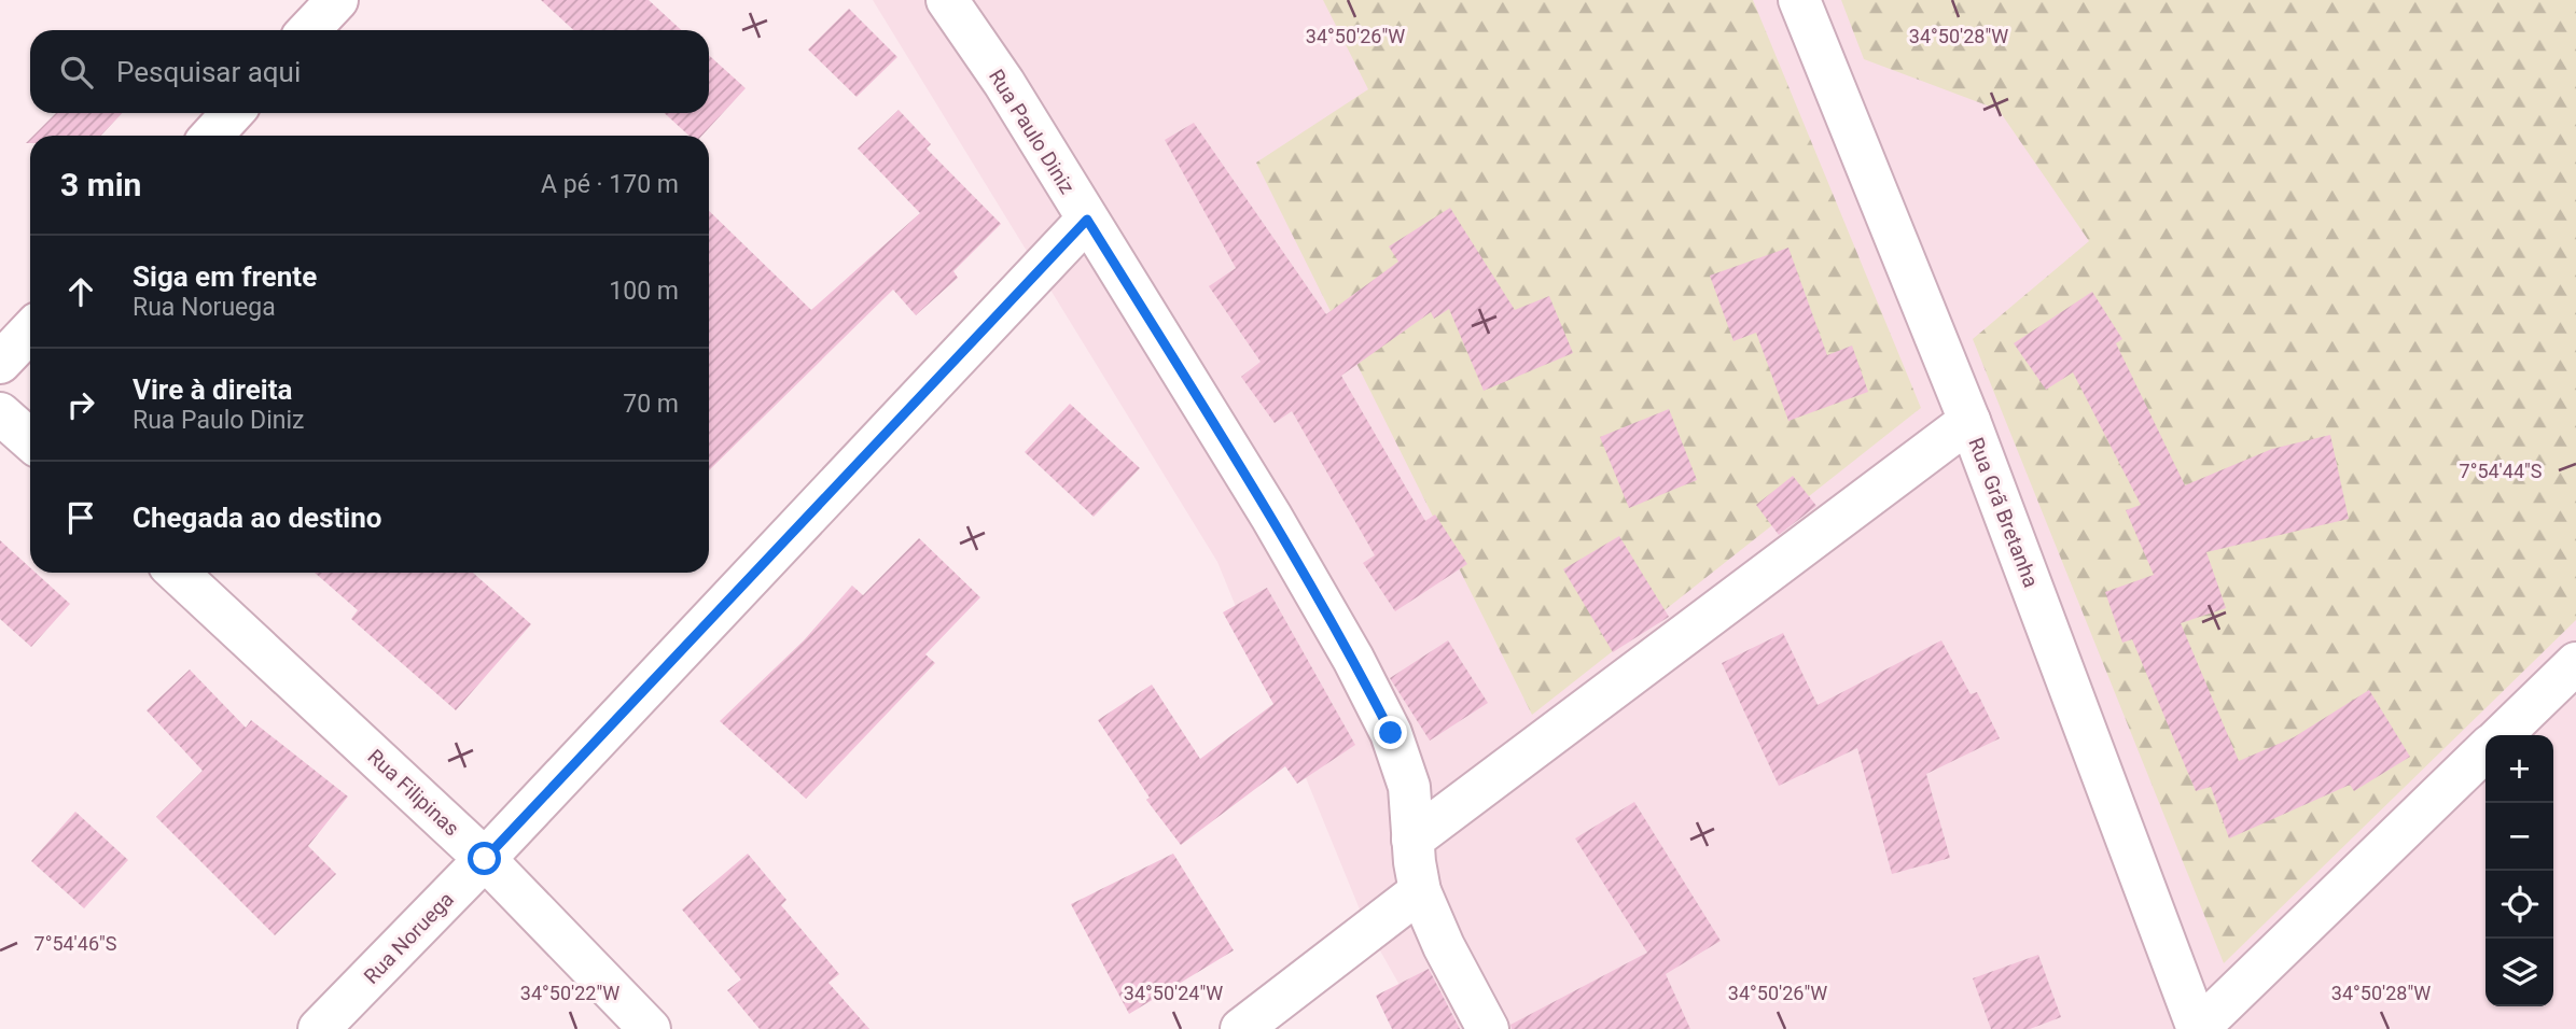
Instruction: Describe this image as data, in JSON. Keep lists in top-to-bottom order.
{
  "streets": {
    "street": [
      "Rua Paulo Diniz",
      "Rua Grã Bretanha",
      "Rua Filipinas",
      "Rua Noruega"
    ]
  },
  "crossings": [
    ["Rua Paulo Diniz", "Rua Noruega"],
    ["Rua Filipinas", "Rua Noruega"]
  ],
  "page": {
    "search": "Pesquisar aqui",
    "heading": ["3 min", "A pé · 170 m"],
    "list": [
      ["Siga em frente", "Rua Noruega", "100 m"],
      ["Vire à direita", "Rua Paulo Diniz", "70 m"],
      "Chegada ao destino"
    ],
    "map_buttons": ["+", "−"]
  },
  "coordinates": [
    "34°50'26\"W",
    "34°50'28\"W",
    "7°54'44\"S",
    "7°54'46\"S",
    "34°50'22\"W",
    "34°50'24\"W"
  ]
}
